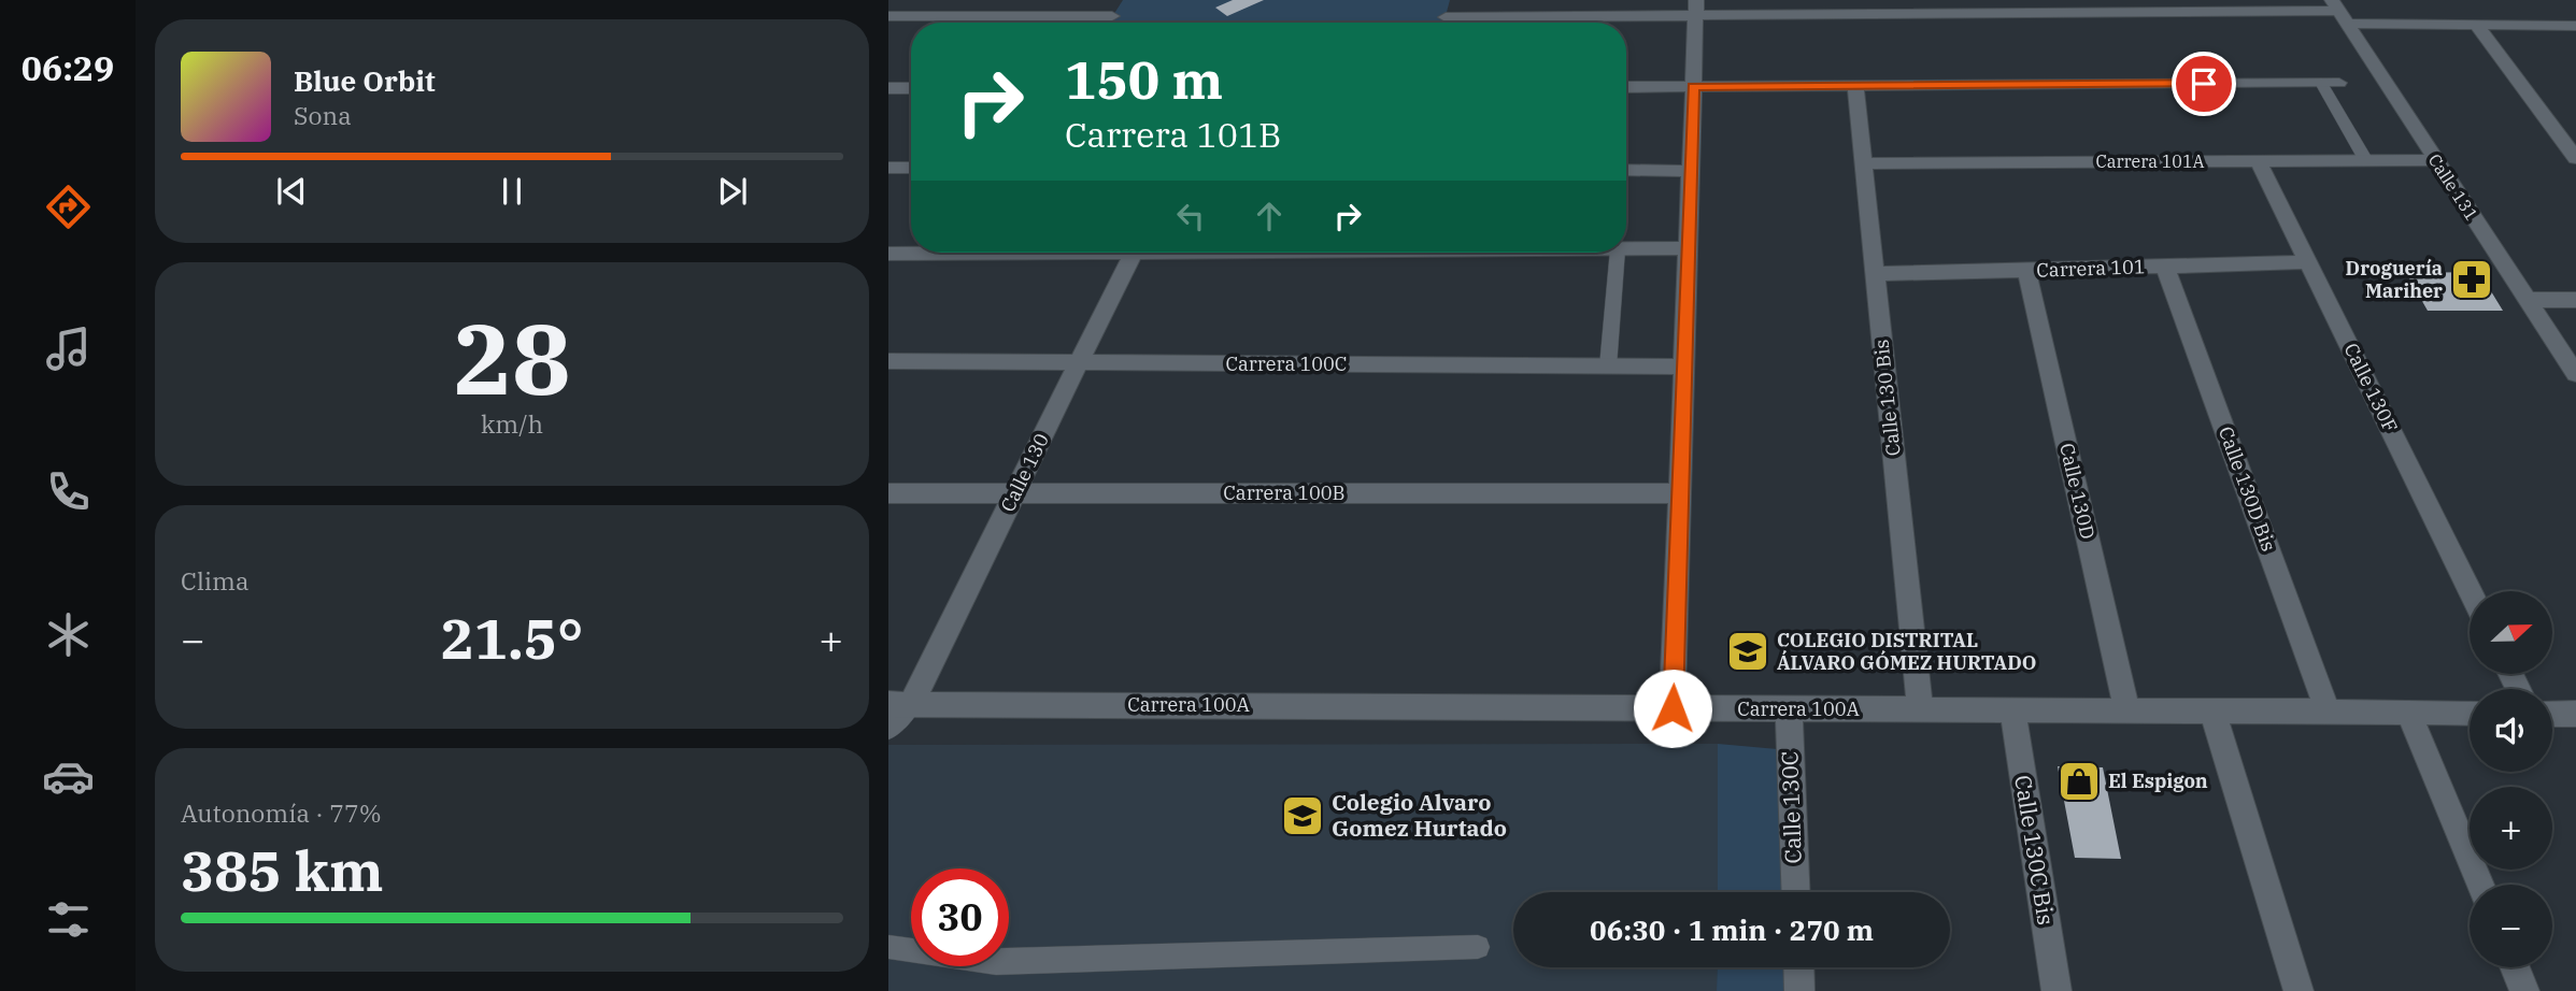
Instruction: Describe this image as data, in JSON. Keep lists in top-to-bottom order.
{
  "streets": {
    "street": [
      "Carrera 101A",
      "Calle 131",
      "Carrera 101",
      "Carrera 100C",
      "Calle 130F",
      "Calle 130 Bis",
      "Calle 130",
      "Calle 130D Bis",
      "Calle 130D",
      "Carrera 100B",
      "Carrera 100A",
      "Calle 130C",
      "Calle 130C Bis"
    ]
  },
  "crossings": [
    ["Carrera 101A", "Calle 131"],
    ["Carrera 101A", "Calle 130F"],
    ["Carrera 101A", "Calle 130 Bis"],
    ["Carrera 101", "Calle 130F"],
    ["Carrera 101", "Calle 130 Bis"],
    ["Carrera 101", "Calle 130D Bis"],
    ["Carrera 101", "Calle 130D"],
    ["Carrera 100C", "Calle 130"],
    ["Calle 130 Bis", "Carrera 100A"],
    ["Calle 130", "Carrera 100B"],
    ["Calle 130", "Carrera 100A"],
    ["Calle 130D Bis", "Carrera 100A"],
    ["Calle 130D", "Carrera 100A"],
    ["Carrera 100A", "Calle 130C"],
    ["Carrera 100A", "Calle 130C Bis"]
  ],
  "places": {
    "pharmacy": ["Droguería Mariher"],
    "school or university": ["COLEGIO DISTRITAL ÁLVARO GÓMEZ HURTADO", "Colegio Alvaro Gomez Hurtado"],
    "shop": ["El Espigon"]
  },
  "north": "right",
  "page": {
    "tabs": "06:29",
    "turn": ["150 m", "Carrera 101B"],
    "song": ["Blue Orbit", "Sona"],
    "tile": [
      ["28", "km/h"],
      "Clima",
      ["Autonomía · 77%", "385 km"]
    ],
    "map_buttons": ["+", "−"],
    "heat": ["−", "21.5°", "+"],
    "limit": "30",
    "trip": "06:30 · 1 min · 270 m"
  }
}
